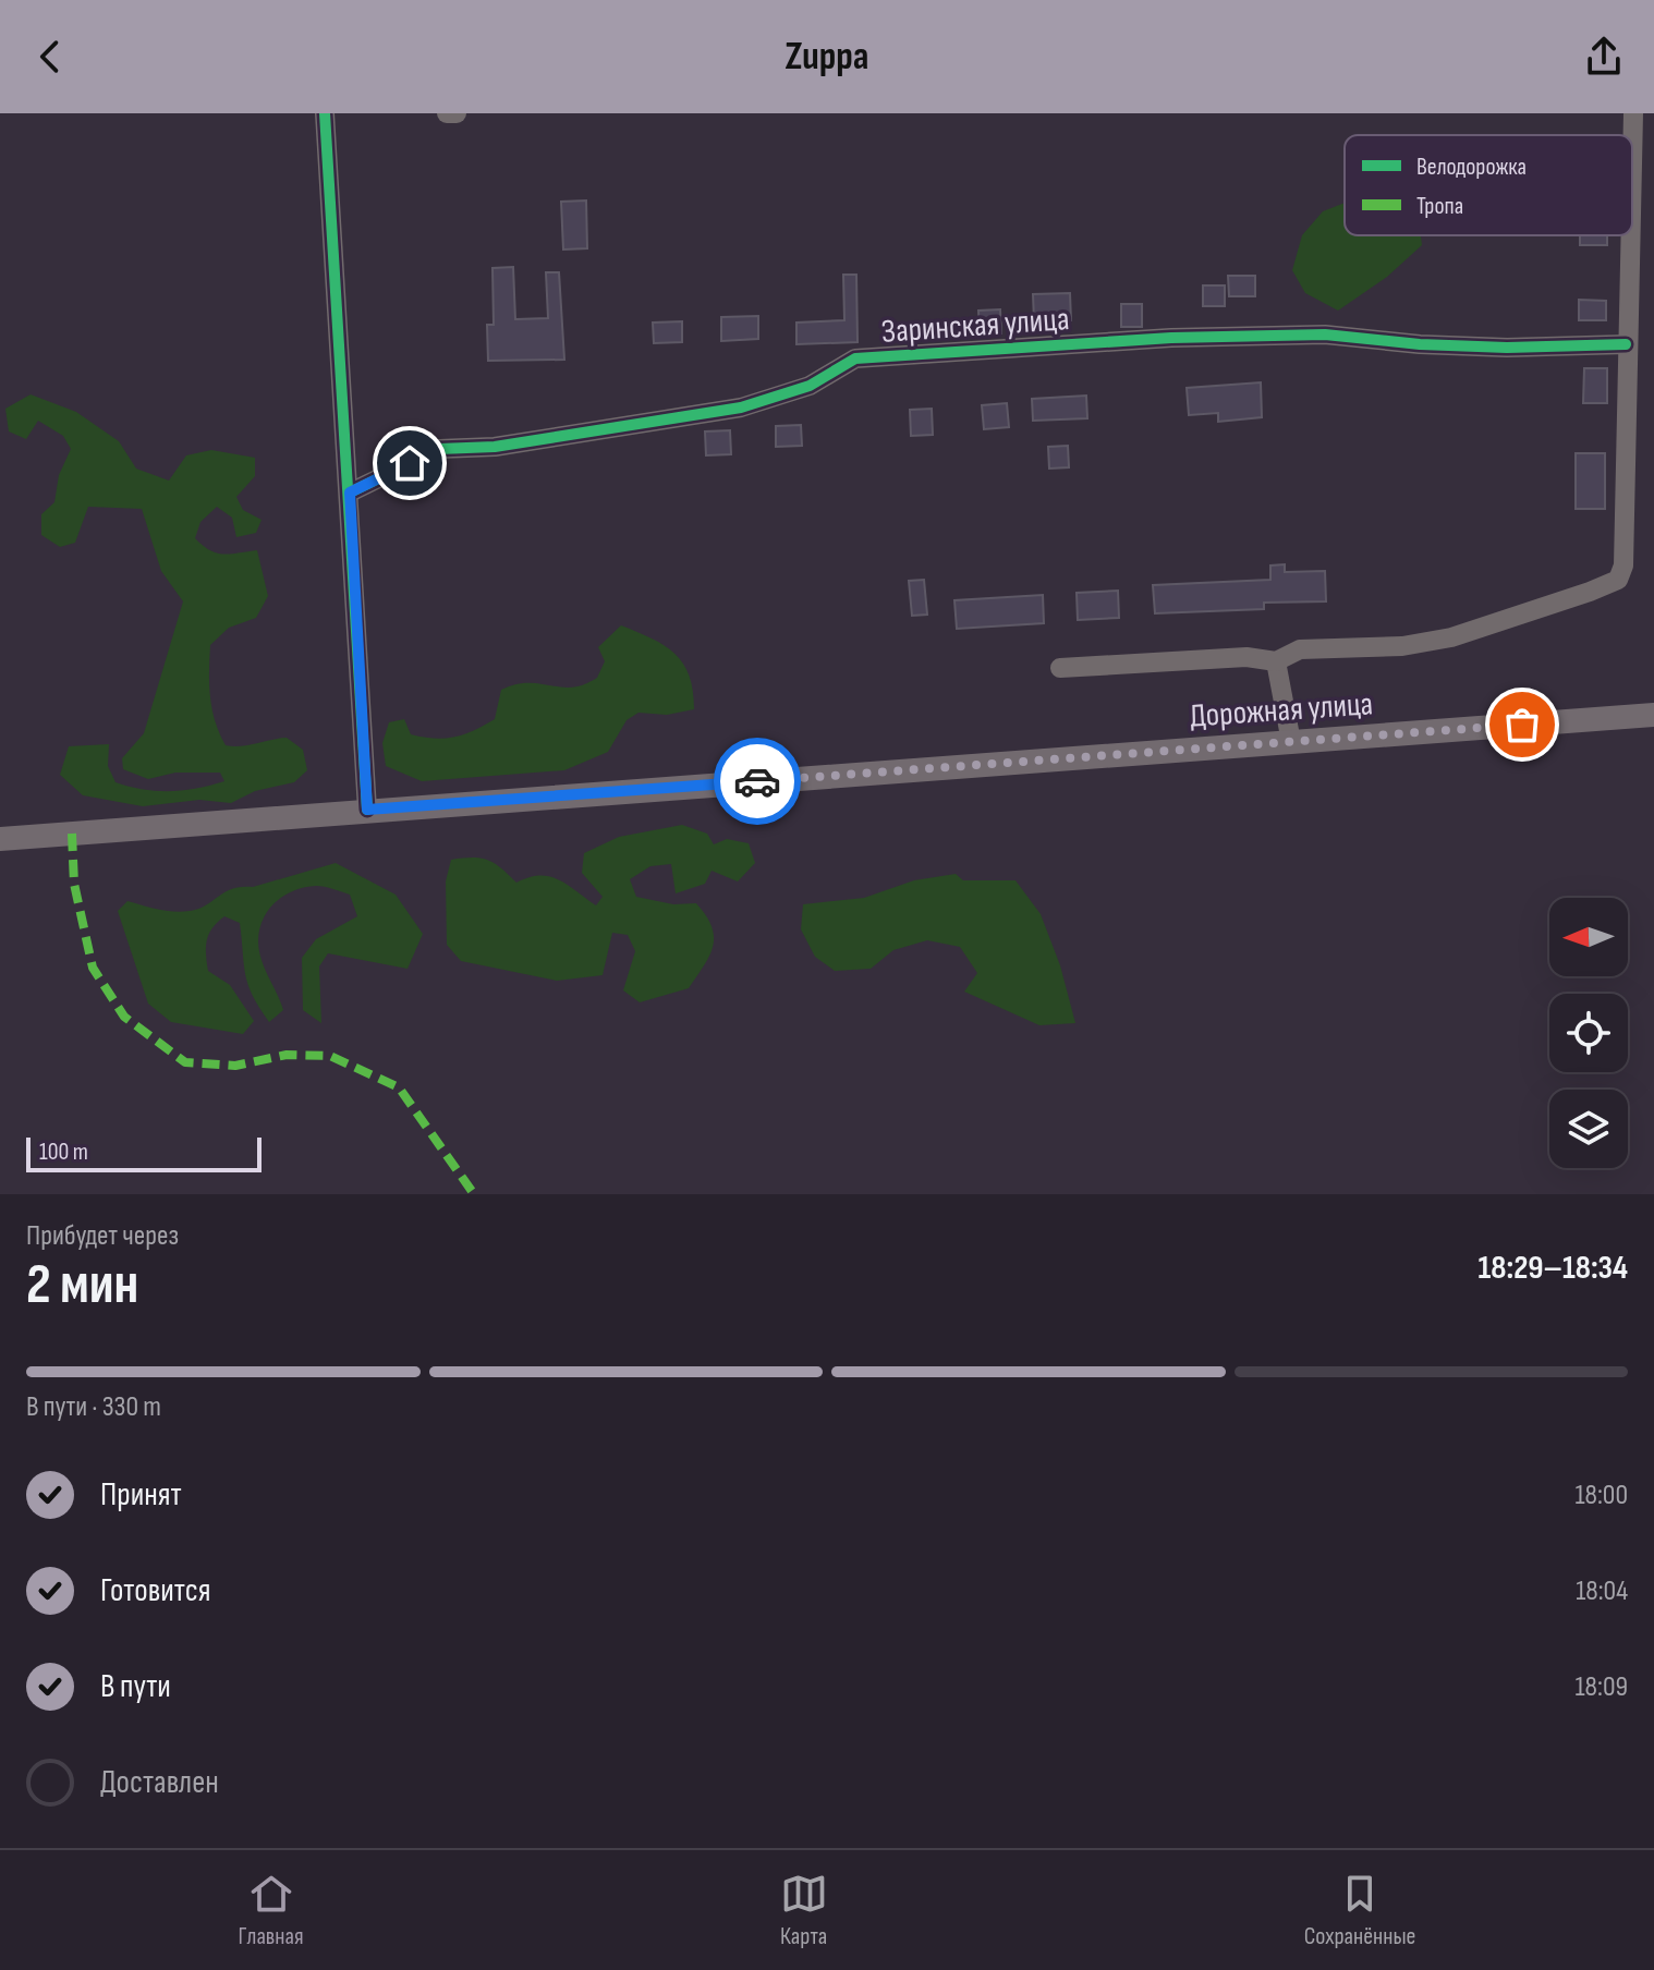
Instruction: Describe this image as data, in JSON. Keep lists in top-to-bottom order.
{
  "streets": {
    "main road": ["Дорожная улица"],
    "street": ["Заринская улица"]
  },
  "legend": ["Велодорожка", "Тропа"],
  "scale_bar": "100 m",
  "north": "left",
  "page": {
    "header": "Zuppa",
    "scale": "100 m",
    "heading": ["2 мин", "Прибудет через", "18:29–18:34"],
    "bar": "В пути · 330 m",
    "list": [
      ["Принят", "18:00"],
      ["Готовится", "18:04"],
      ["В пути", "18:09"],
      "Доставлен"
    ],
    "tabs": ["Главная", "Карта", "Сохранённые"]
  }
}
